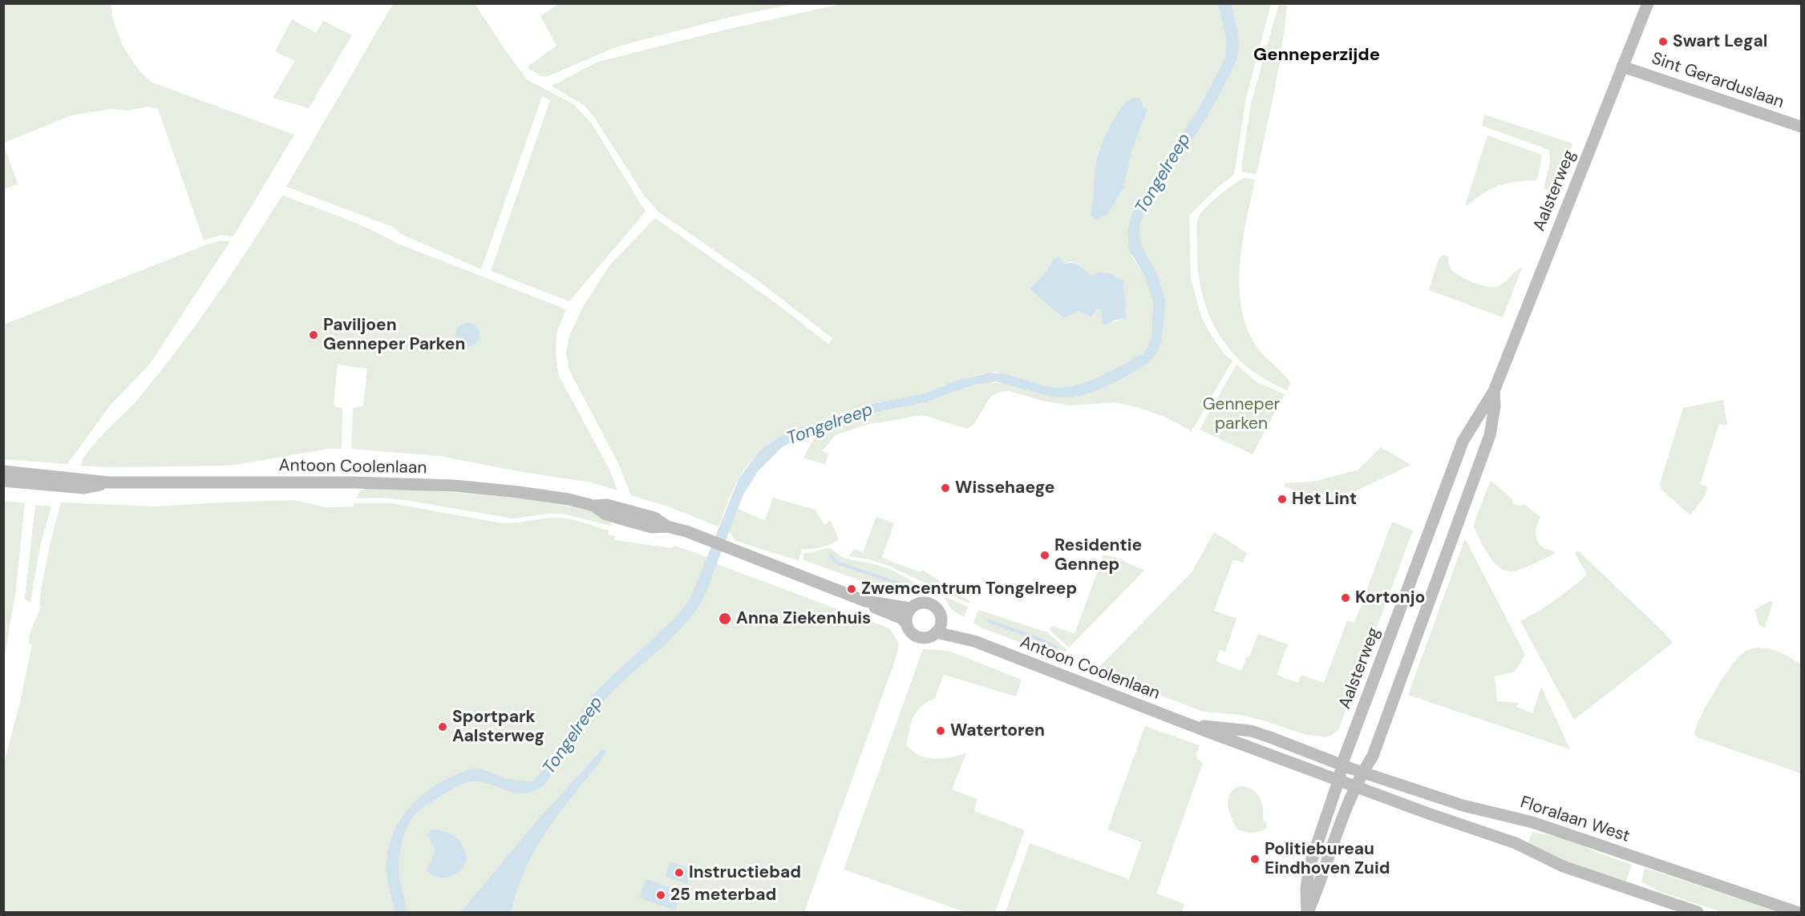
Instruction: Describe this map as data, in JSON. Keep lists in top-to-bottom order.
{
  "streets": {
    "main road": [
      "Sint Gerarduslaan",
      "Aalsterweg",
      "Antoon Coolenlaan",
      "Floralaan West"
    ]
  },
  "crossings": [
    ["Sint Gerarduslaan", "Aalsterweg"],
    ["Aalsterweg", "Antoon Coolenlaan"],
    ["Aalsterweg", "Floralaan West"],
    ["Antoon Coolenlaan", "Floralaan West"]
  ],
  "districts": ["Genneperzijde"],
  "water": ["Tongelreep"],
  "parks": ["Genneper parken"],
  "places": [
    "Swart Legal",
    "Paviljoen Genneper Parken",
    "Wissehaege",
    "Het Lint",
    "Residentie Gennep",
    "Zwemcentrum Tongelreep",
    "Kortonjo",
    "Anna Ziekenhuis",
    "Sportpark Aalsterweg",
    "Watertoren",
    "Politiebureau Eindhoven Zuid",
    "Instructiebad",
    "25 meterbad"
  ]
}
